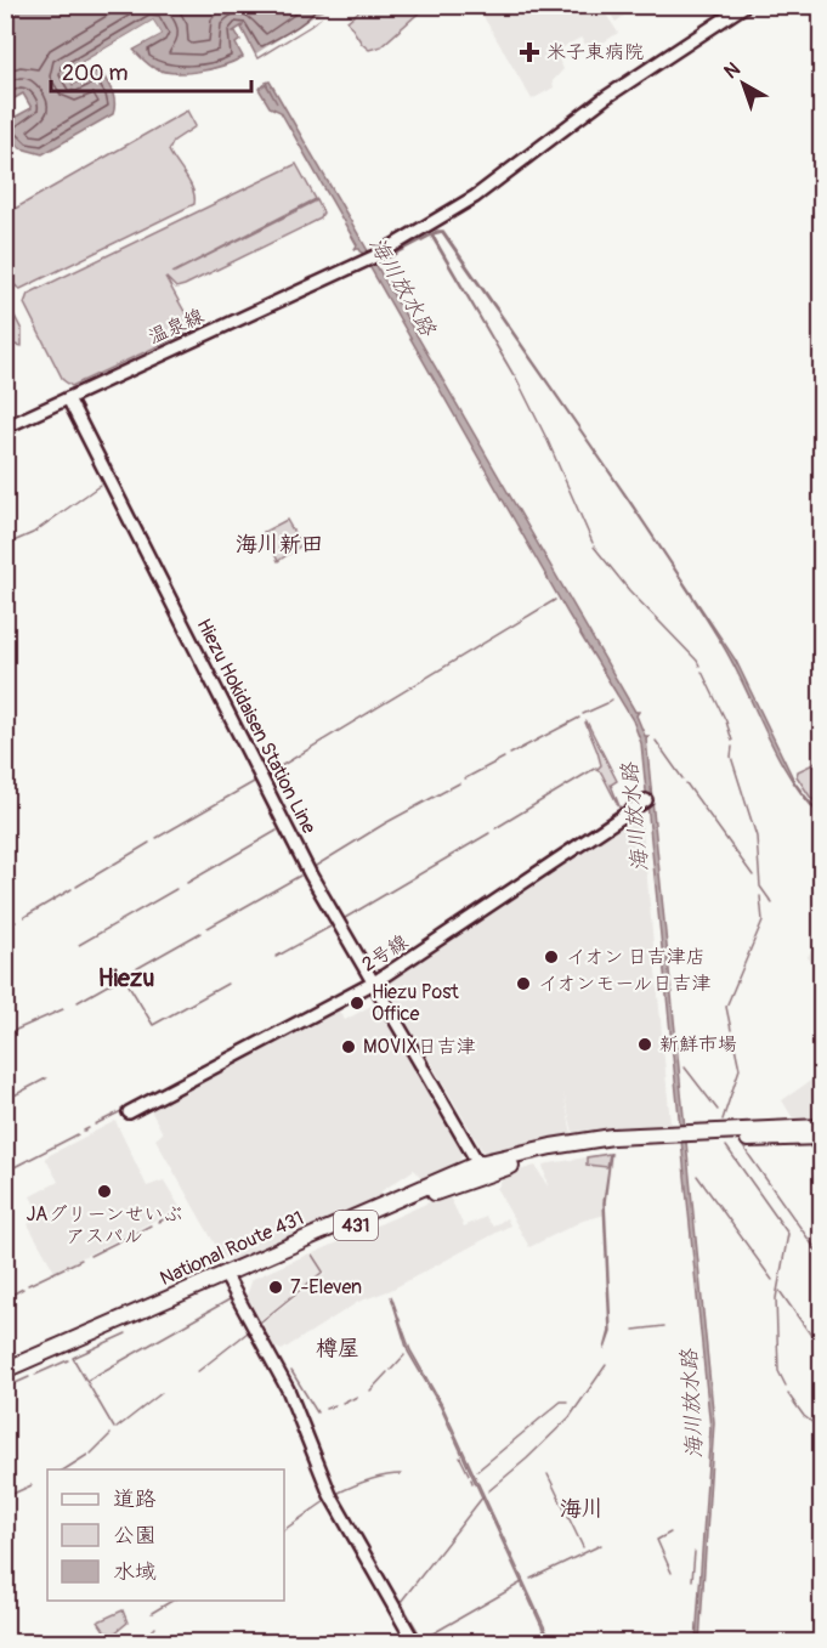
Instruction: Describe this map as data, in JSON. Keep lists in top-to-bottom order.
{
  "streets": {
    "highway": ["431", "National Route 431"],
    "street": ["温泉線", "Hiezu Hokidaisen Station Line", "2号線"]
  },
  "crossings": [
    ["温泉線", "Hiezu Hokidaisen Station Line"],
    ["Hiezu Hokidaisen Station Line", "2号線"],
    ["Hiezu Hokidaisen Station Line", "National Route 431"]
  ],
  "districts": [
    "海川新田",
    "Hiezu",
    "樽屋",
    "海川"
  ],
  "water": ["海川放水路"],
  "places": {
    "health": ["米子東病院"],
    "other": [
      "イオン 日吉津店",
      "イオンモール日吉津",
      "Hiezu Post Office",
      "新鮮市場",
      "MOVIX日吉津",
      "JAグリーンせいぶ アスパル",
      "7-Eleven"
    ]
  },
  "legend": ["道路", "公園", "水域"],
  "scale_bar": "200 m",
  "north": "top left"
}
